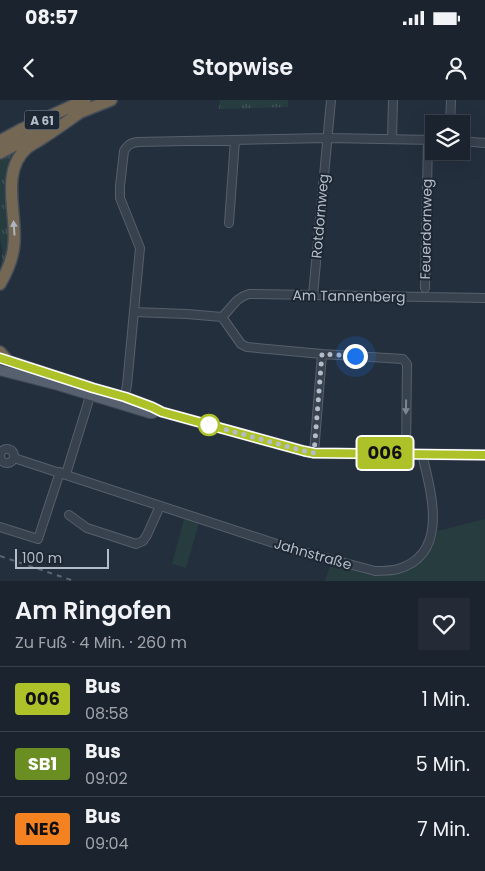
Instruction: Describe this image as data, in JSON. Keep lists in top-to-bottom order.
{
  "streets": {
    "highway": ["A 61"],
    "street": [
      "Rotdornweg",
      "Feuerdornweg",
      "Am Tannenberg",
      "Jahnstraße"
    ]
  },
  "crossings": [
    ["Rotdornweg", "Am Tannenberg"]
  ],
  "lines": ["bus line 006"],
  "scale_bar": "100 m",
  "page": {
    "status": "08:57",
    "header": "Stopwise",
    "on_map": "006",
    "scale": "100 m",
    "heading": ["Am Ringofen", "Zu Fuß · 4 Min. · 260 m"],
    "list": [
      {
        "mark": "006",
        "name": "Bus",
        "note": "08:58",
        "value": "1 Min."
      },
      {
        "mark": "SB1",
        "name": "Bus",
        "note": "09:02",
        "value": "5 Min."
      },
      {
        "mark": "NE6",
        "name": "Bus",
        "note": "09:04",
        "value": "7 Min."
      }
    ]
  }
}
